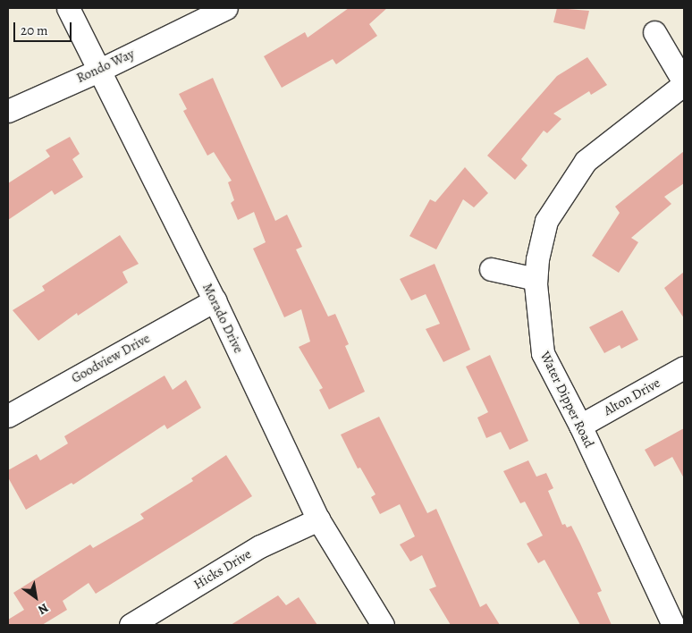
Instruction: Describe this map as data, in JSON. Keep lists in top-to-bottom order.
{
  "streets": {
    "street": [
      "Rondo Way",
      "Morado Drive",
      "Goodview Drive",
      "Alton Drive",
      "Water Dipper Road",
      "Hicks Drive"
    ]
  },
  "crossings": [
    ["Rondo Way", "Morado Drive"],
    ["Morado Drive", "Goodview Drive"],
    ["Morado Drive", "Hicks Drive"],
    ["Alton Drive", "Water Dipper Road"]
  ],
  "scale_bar": "20 m",
  "north": "bottom right"
}
